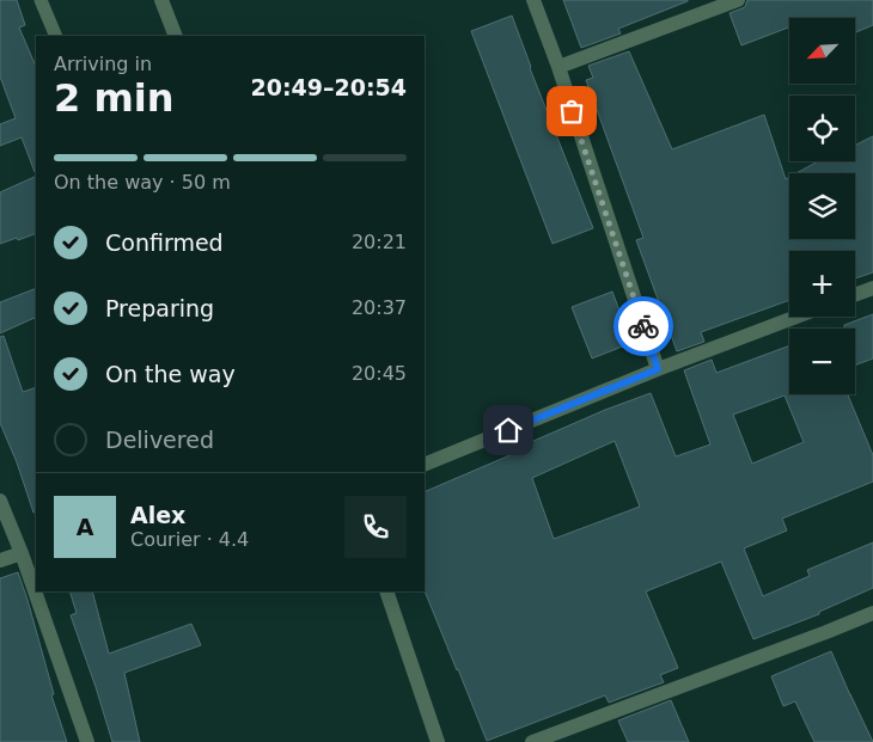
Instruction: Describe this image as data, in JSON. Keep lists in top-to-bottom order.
{
  "north": "bottom left",
  "page": {
    "map_buttons": ["+", "−"],
    "heading": ["2 min", "Arriving in", "20:49–20:54"],
    "panel": ["Alex", "Courier · 4.4"],
    "bar": "On the way · 50 m",
    "list": [
      ["Confirmed", "20:21"],
      ["Preparing", "20:37"],
      ["On the way", "20:45"],
      "Delivered"
    ],
    "round": "A"
  }
}
